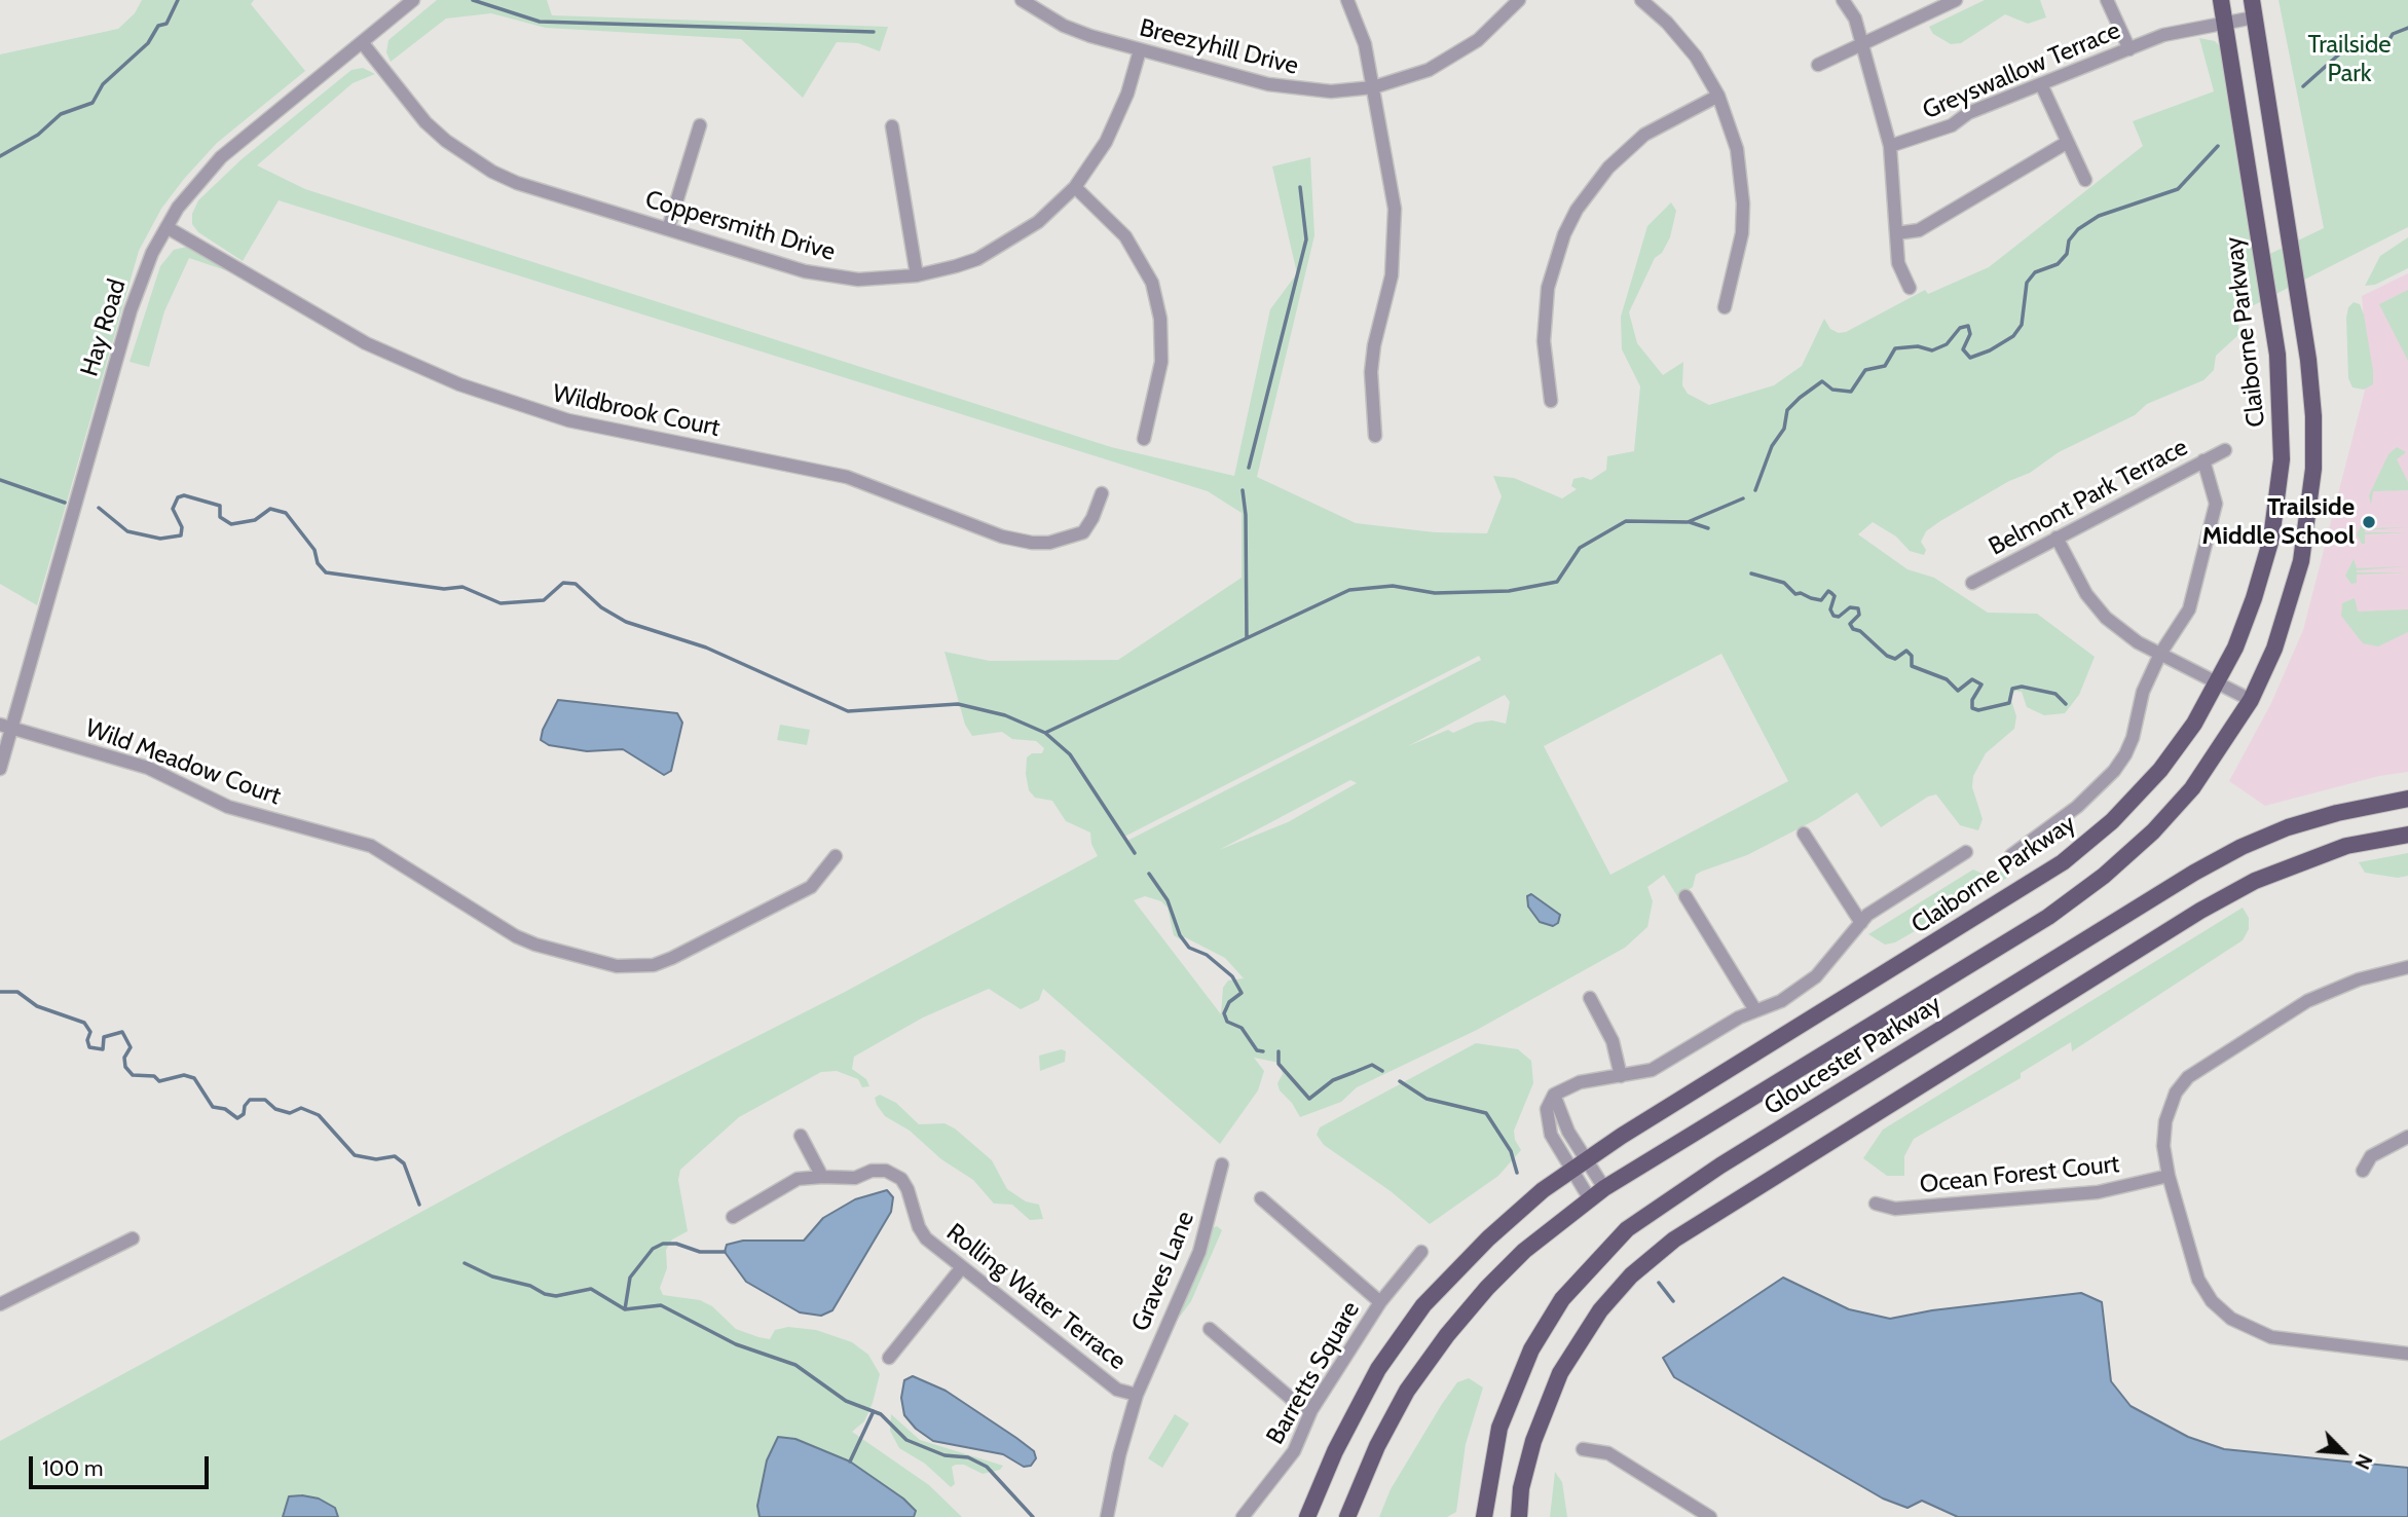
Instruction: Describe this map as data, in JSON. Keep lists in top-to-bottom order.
{
  "streets": {
    "main road": ["Claiborne Parkway", "Gloucester Parkway"],
    "street": [
      "Breezyhill Drive",
      "Greyswallow Terrace",
      "Coppersmith Drive",
      "Hay Road",
      "Wildbrook Court",
      "Belmont Park Terrace",
      "Wild Meadow Court",
      "Ocean Forest Court",
      "Graves Lane",
      "Rolling Water Terrace",
      "Barretts Square"
    ]
  },
  "crossings": [
    ["Breezyhill Drive", "Coppersmith Drive"],
    ["Greyswallow Terrace", "Claiborne Parkway"],
    ["Coppersmith Drive", "Hay Road"],
    ["Hay Road", "Wildbrook Court"],
    ["Hay Road", "Wild Meadow Court"],
    ["Graves Lane", "Rolling Water Terrace"]
  ],
  "parks": ["Trailside Park"],
  "places": ["Trailside Middle School"],
  "scale_bar": "100 m",
  "north": "bottom right"
}
